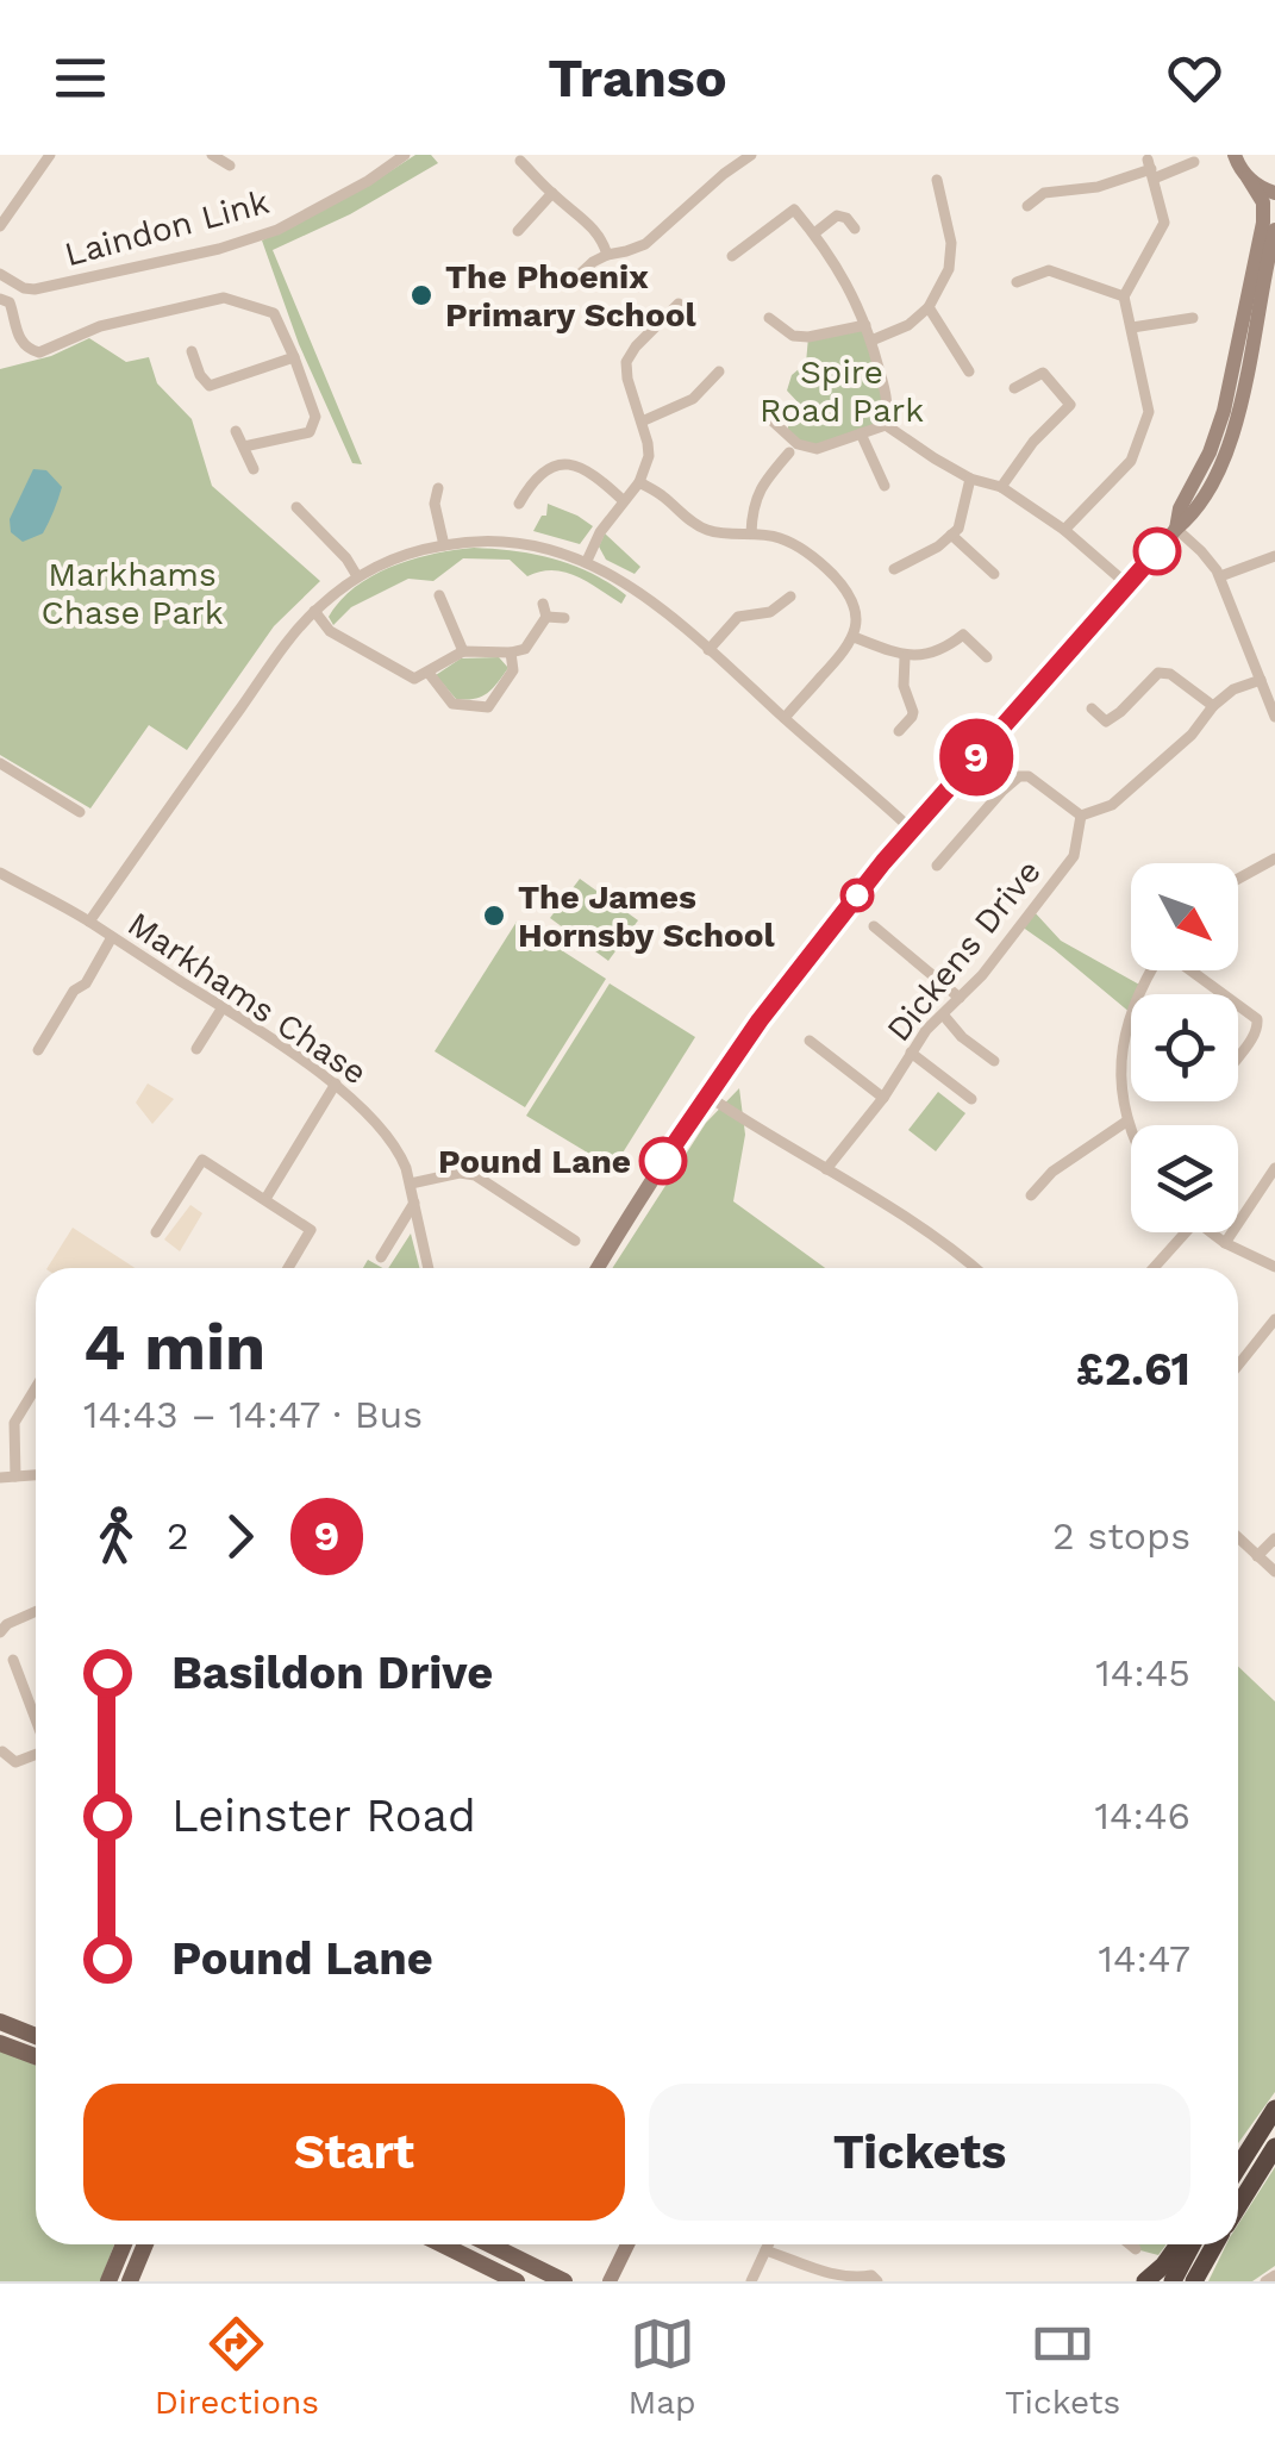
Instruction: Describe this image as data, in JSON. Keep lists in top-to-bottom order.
{
  "streets": {
    "street": ["Laindon Link", "Dickens Drive", "Markhams Chase"]
  },
  "parks": ["Spire Road Park", "Markhams Chase Park"],
  "places": ["The Phoenix Primary School", "The James Hornsby School", "Pound Lane"],
  "lines": ["bus line 9"],
  "north": "bottom right",
  "page": {
    "header": "Transo",
    "on_map": "9",
    "heading": ["4 min", "14:43 – 14:47 · Bus", "£2.61"],
    "legs": ["2", "9", "2 stops"],
    "list": [
      {
        "name": "Basildon Drive",
        "value": "14:45"
      },
      {
        "name": "Leinster Road",
        "value": "14:46"
      },
      {
        "name": "Pound Lane",
        "value": "14:47"
      }
    ],
    "buttons": ["Start", "Tickets"],
    "tabs": ["Directions", "Map", "Tickets"]
  }
}
